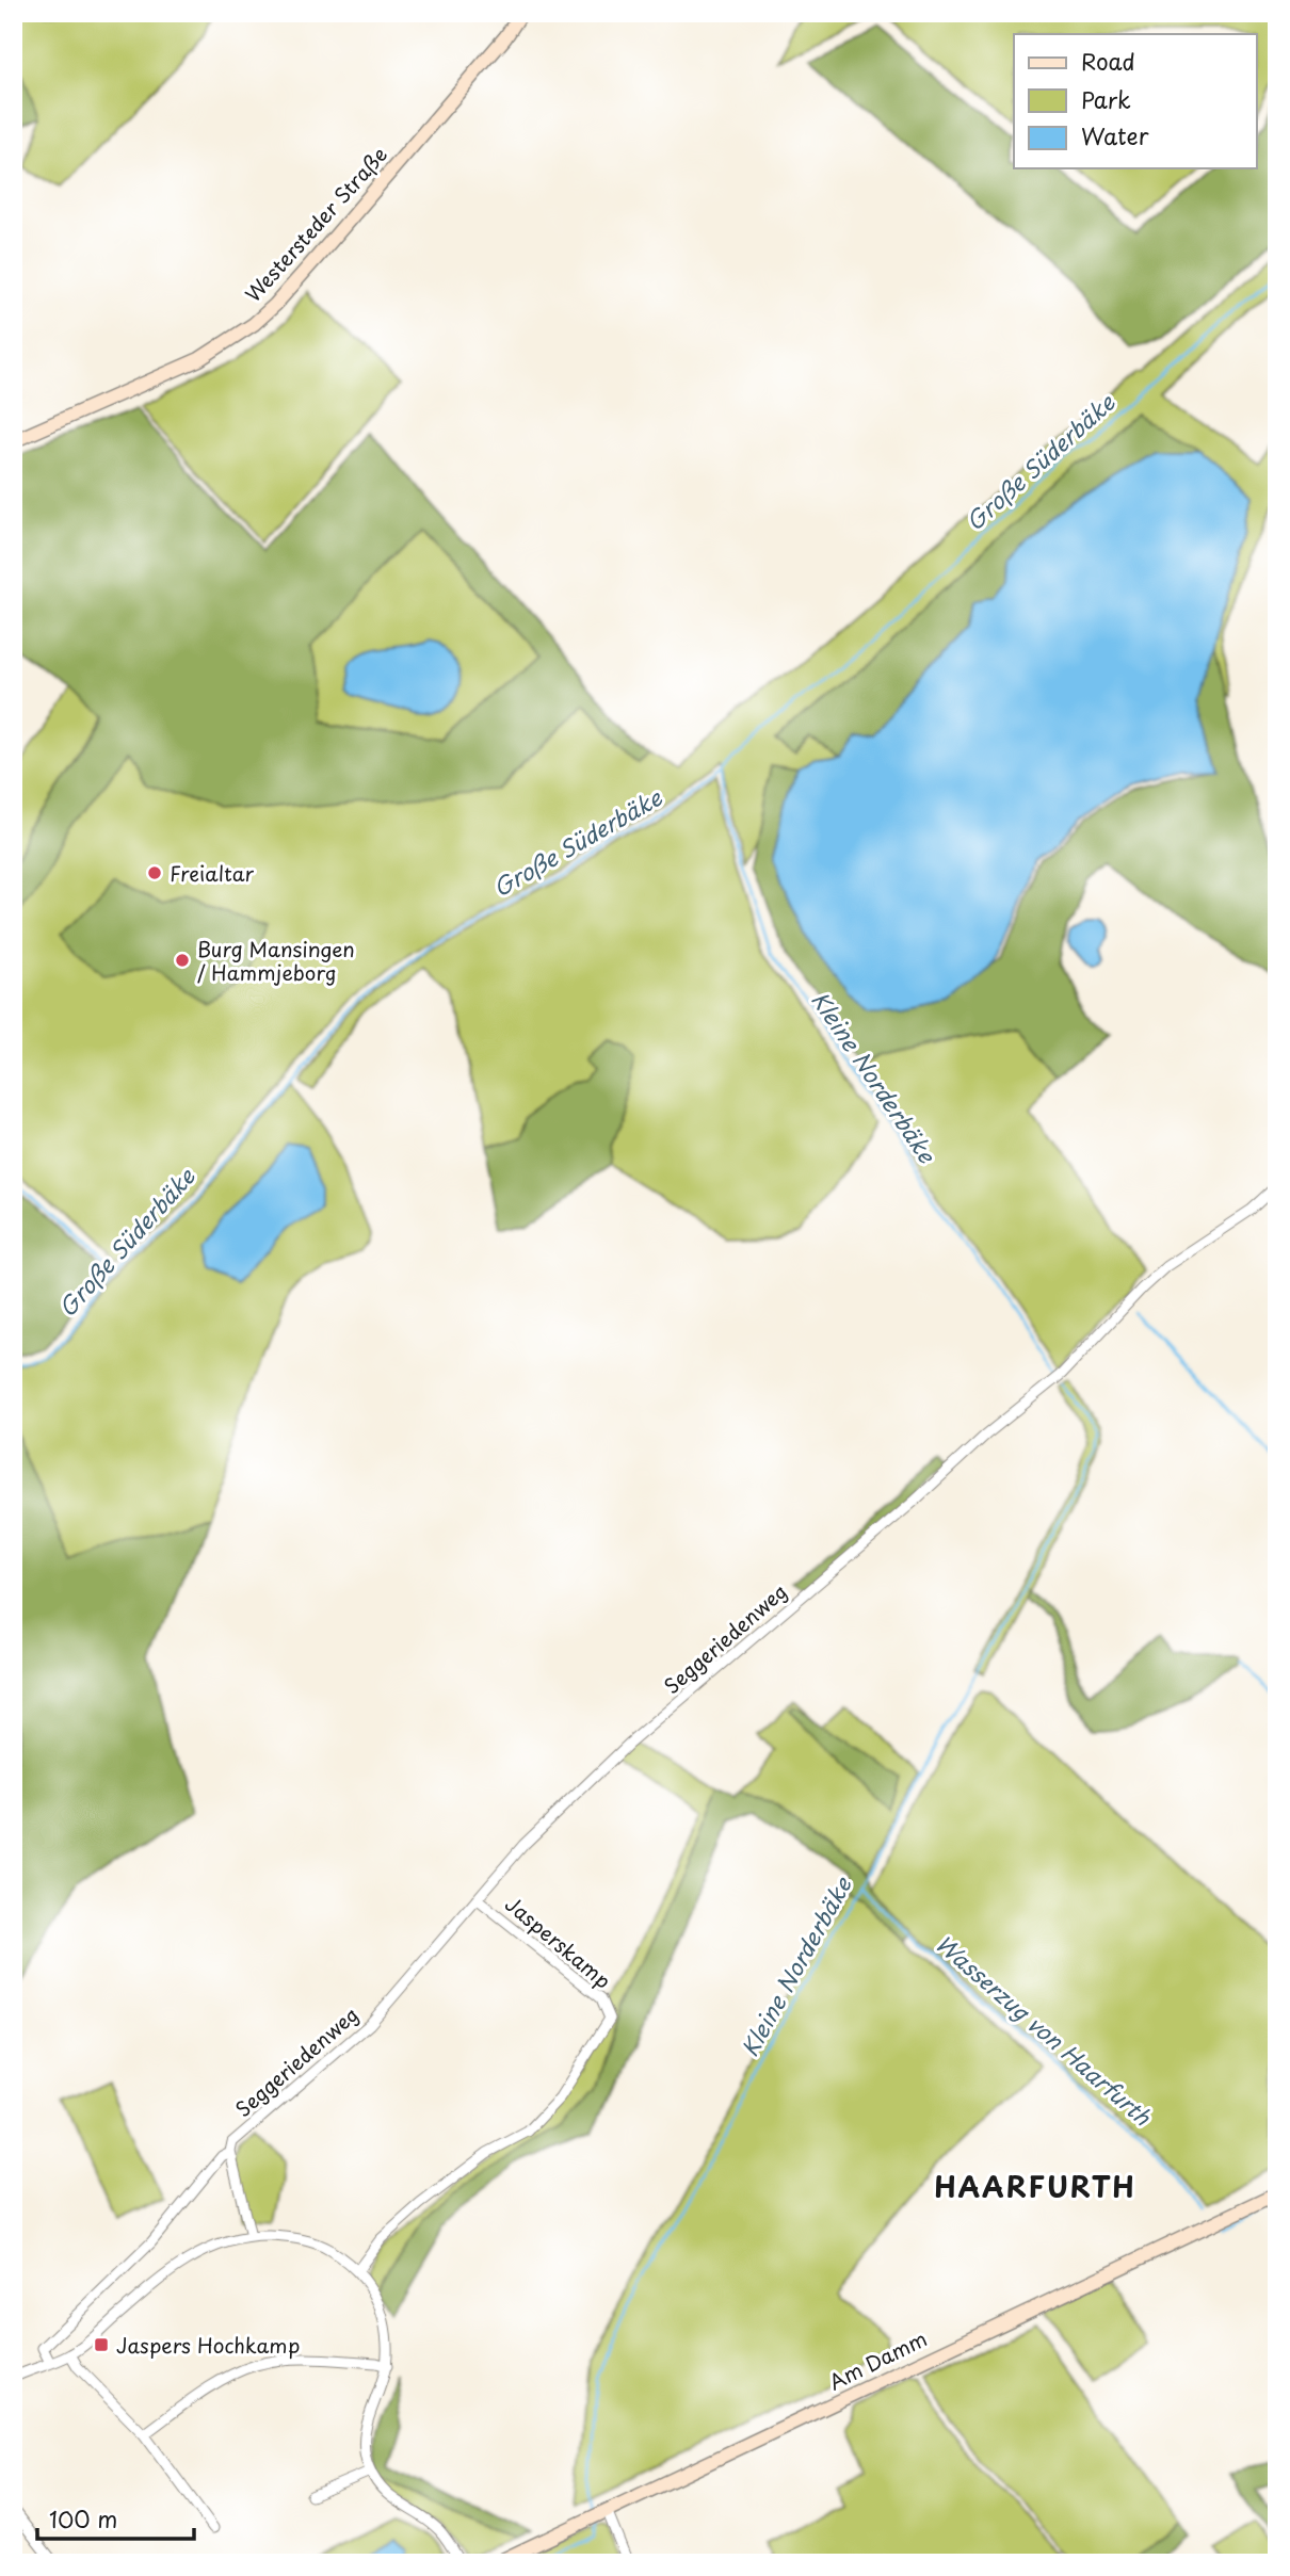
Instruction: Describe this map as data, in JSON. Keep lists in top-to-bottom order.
{
  "streets": {
    "main road": ["Westersteder Straße", "Am Damm"],
    "street": ["Seggeriedenweg", "Jasperskamp"]
  },
  "crossings": [
    ["Seggeriedenweg", "Jasperskamp"]
  ],
  "districts": ["HAARFURTH"],
  "water": ["Große Süderbäke", "Kleine Norderbäke", "Wasserzug von Haarfurth"],
  "places": {
    "other": ["Freialtar", "Burg Mansingen / Hammjeborg"],
    "transit": ["Jaspers Hochkamp"]
  },
  "legend": ["Road", "Park", "Water"],
  "scale_bar": "100 m"
}
